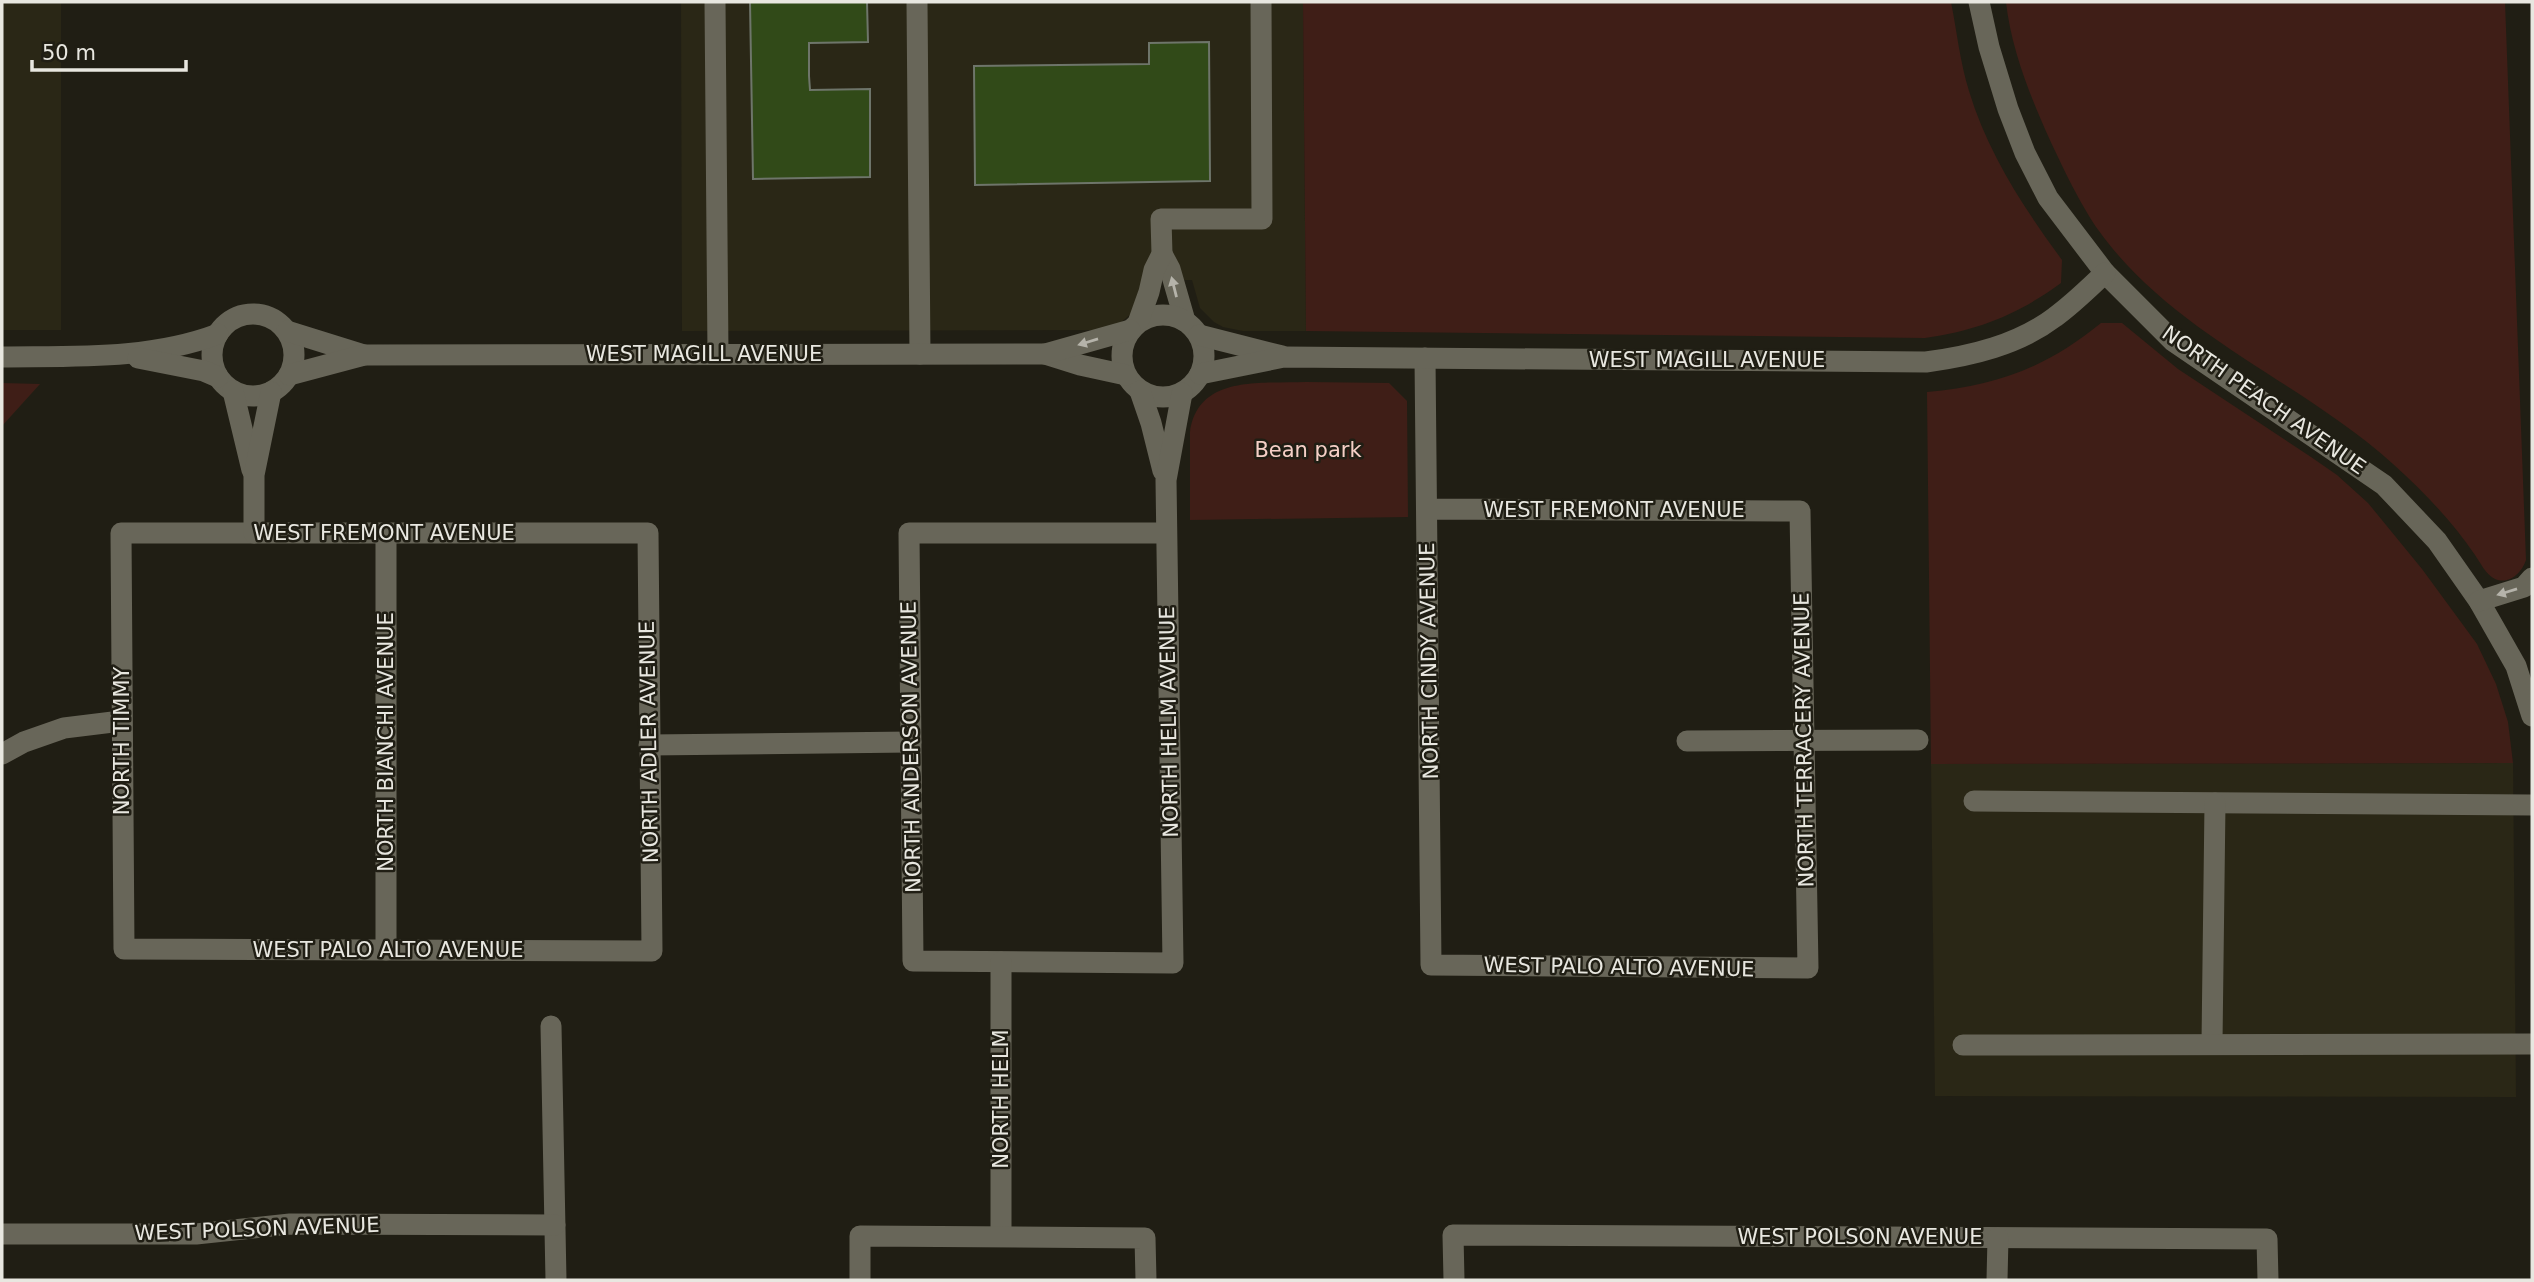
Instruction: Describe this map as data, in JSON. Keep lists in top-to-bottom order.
{
  "streets": {
    "street": [
      "WEST MAGILL AVENUE",
      "NORTH PEACH AVENUE",
      "WEST FREMONT AVENUE",
      "NORTH CINDY AVENUE",
      "NORTH HELM AVENUE",
      "NORTH TERRACERY AVENUE",
      "NORTH TIMMY",
      "NORTH BIANCHI AVENUE",
      "NORTH ADLER AVENUE",
      "NORTH ANDERSON AVENUE",
      "WEST PALO ALTO AVENUE",
      "NORTH HELM",
      "WEST POLSON AVENUE"
    ]
  },
  "crossings": [
    ["WEST MAGILL AVENUE", "NORTH PEACH AVENUE"],
    ["WEST MAGILL AVENUE", "NORTH CINDY AVENUE"],
    ["WEST MAGILL AVENUE", "NORTH HELM AVENUE"],
    ["WEST FREMONT AVENUE", "NORTH CINDY AVENUE"],
    ["WEST FREMONT AVENUE", "NORTH TERRACERY AVENUE"],
    ["WEST FREMONT AVENUE", "NORTH TIMMY"],
    ["WEST FREMONT AVENUE", "NORTH BIANCHI AVENUE"],
    ["WEST FREMONT AVENUE", "NORTH ADLER AVENUE"],
    ["NORTH CINDY AVENUE", "WEST PALO ALTO AVENUE"],
    ["NORTH HELM AVENUE", "NORTH ANDERSON AVENUE"],
    ["NORTH HELM AVENUE", "NORTH HELM"],
    ["NORTH TERRACERY AVENUE", "WEST PALO ALTO AVENUE"],
    ["NORTH TIMMY", "WEST PALO ALTO AVENUE"],
    ["NORTH BIANCHI AVENUE", "WEST PALO ALTO AVENUE"],
    ["NORTH ADLER AVENUE", "WEST PALO ALTO AVENUE"],
    ["NORTH ANDERSON AVENUE", "NORTH HELM"]
  ],
  "parks": ["Bean park"],
  "scale_bar": "50 m"
}
